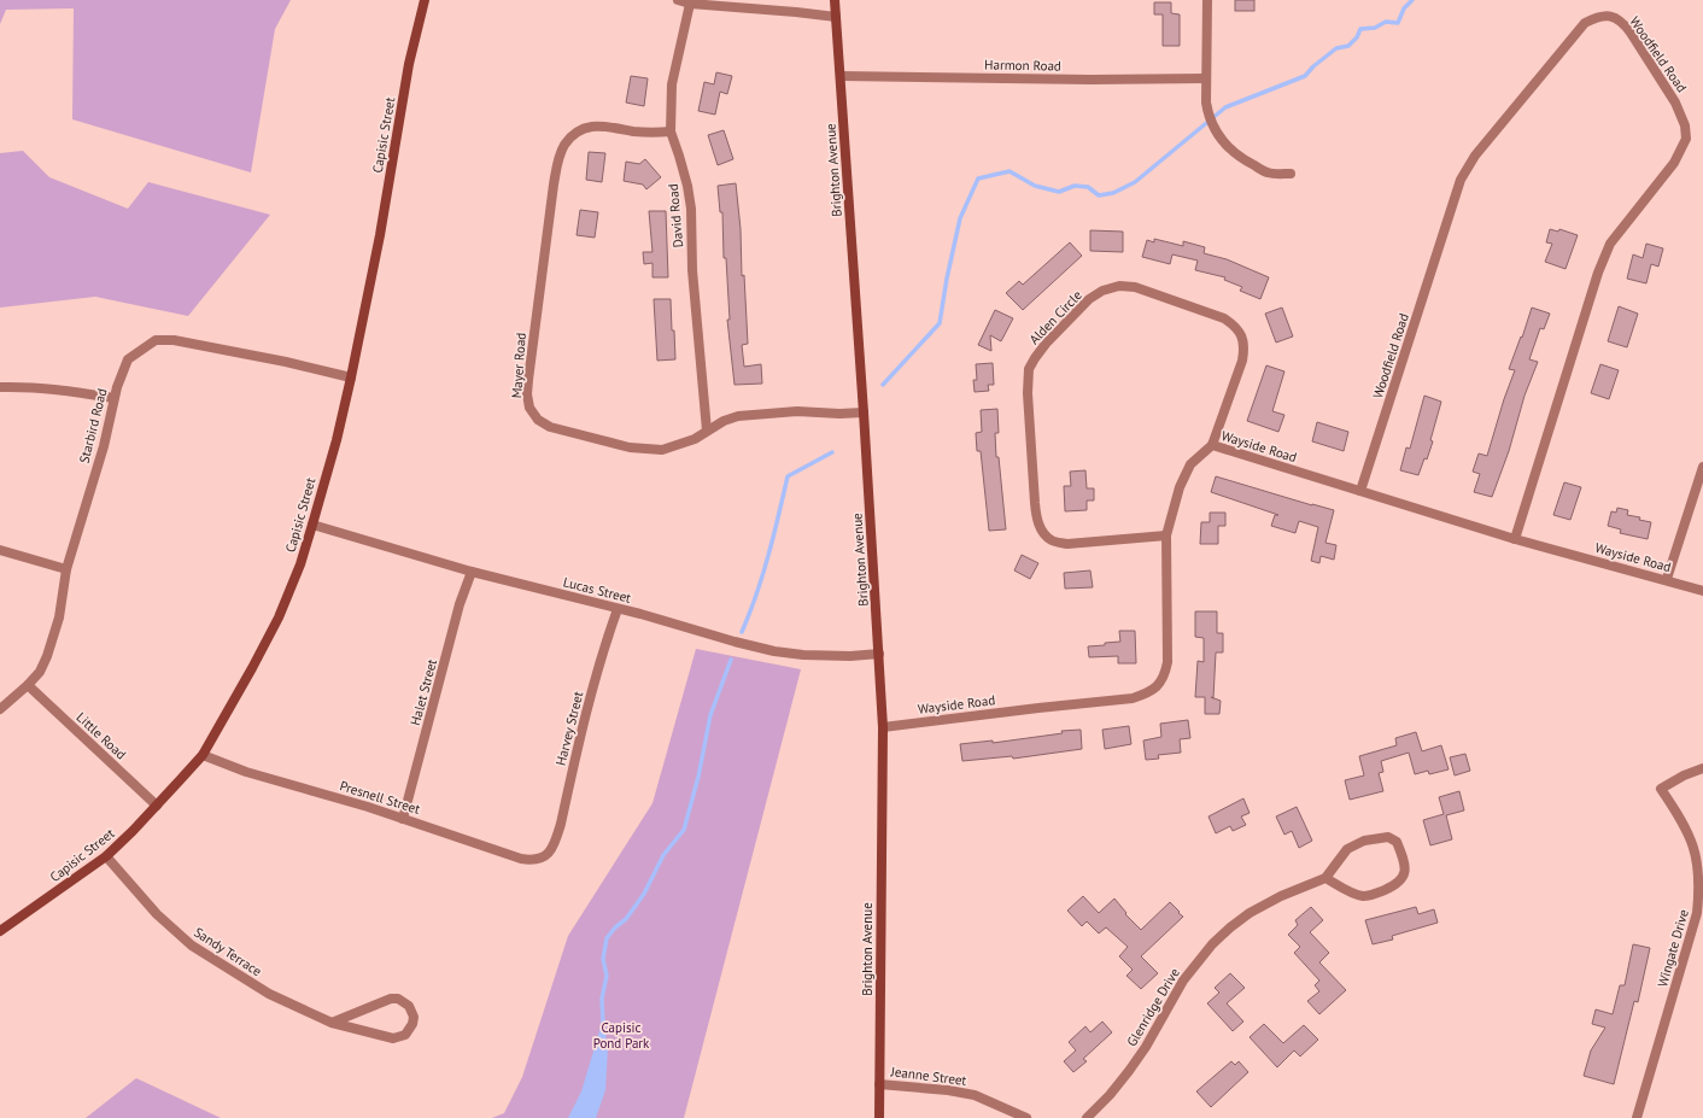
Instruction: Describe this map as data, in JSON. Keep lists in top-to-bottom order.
{
  "streets": {
    "main road": ["Capisic Street", "Brighton Avenue"],
    "street": [
      "Woodfield Road",
      "Harmon Road",
      "David Road",
      "Alden Circle",
      "Mayer Road",
      "Starbird Road",
      "Wayside Road",
      "Lucas Street",
      "Halet Street",
      "Harvey Street",
      "Little Road",
      "Presnell Street",
      "Wingate Drive",
      "Sandy Terrace",
      "Glenridge Drive",
      "Jeanne Street"
    ]
  },
  "crossings": [
    ["Woodfield Road", "Wayside Road"],
    ["Harmon Road", "Brighton Avenue"],
    ["Capisic Street", "Starbird Road"],
    ["Capisic Street", "Lucas Street"],
    ["Capisic Street", "Little Road"],
    ["Capisic Street", "Presnell Street"],
    ["Capisic Street", "Sandy Terrace"],
    ["Brighton Avenue", "Mayer Road"],
    ["Brighton Avenue", "Wayside Road"],
    ["Brighton Avenue", "Lucas Street"],
    ["Brighton Avenue", "Jeanne Street"],
    ["David Road", "Mayer Road"],
    ["Alden Circle", "Wayside Road"],
    ["Starbird Road", "Little Road"],
    ["Lucas Street", "Halet Street"],
    ["Lucas Street", "Harvey Street"],
    ["Halet Street", "Presnell Street"],
    ["Harvey Street", "Presnell Street"]
  ],
  "parks": ["Capisic Pond Park"]
}
